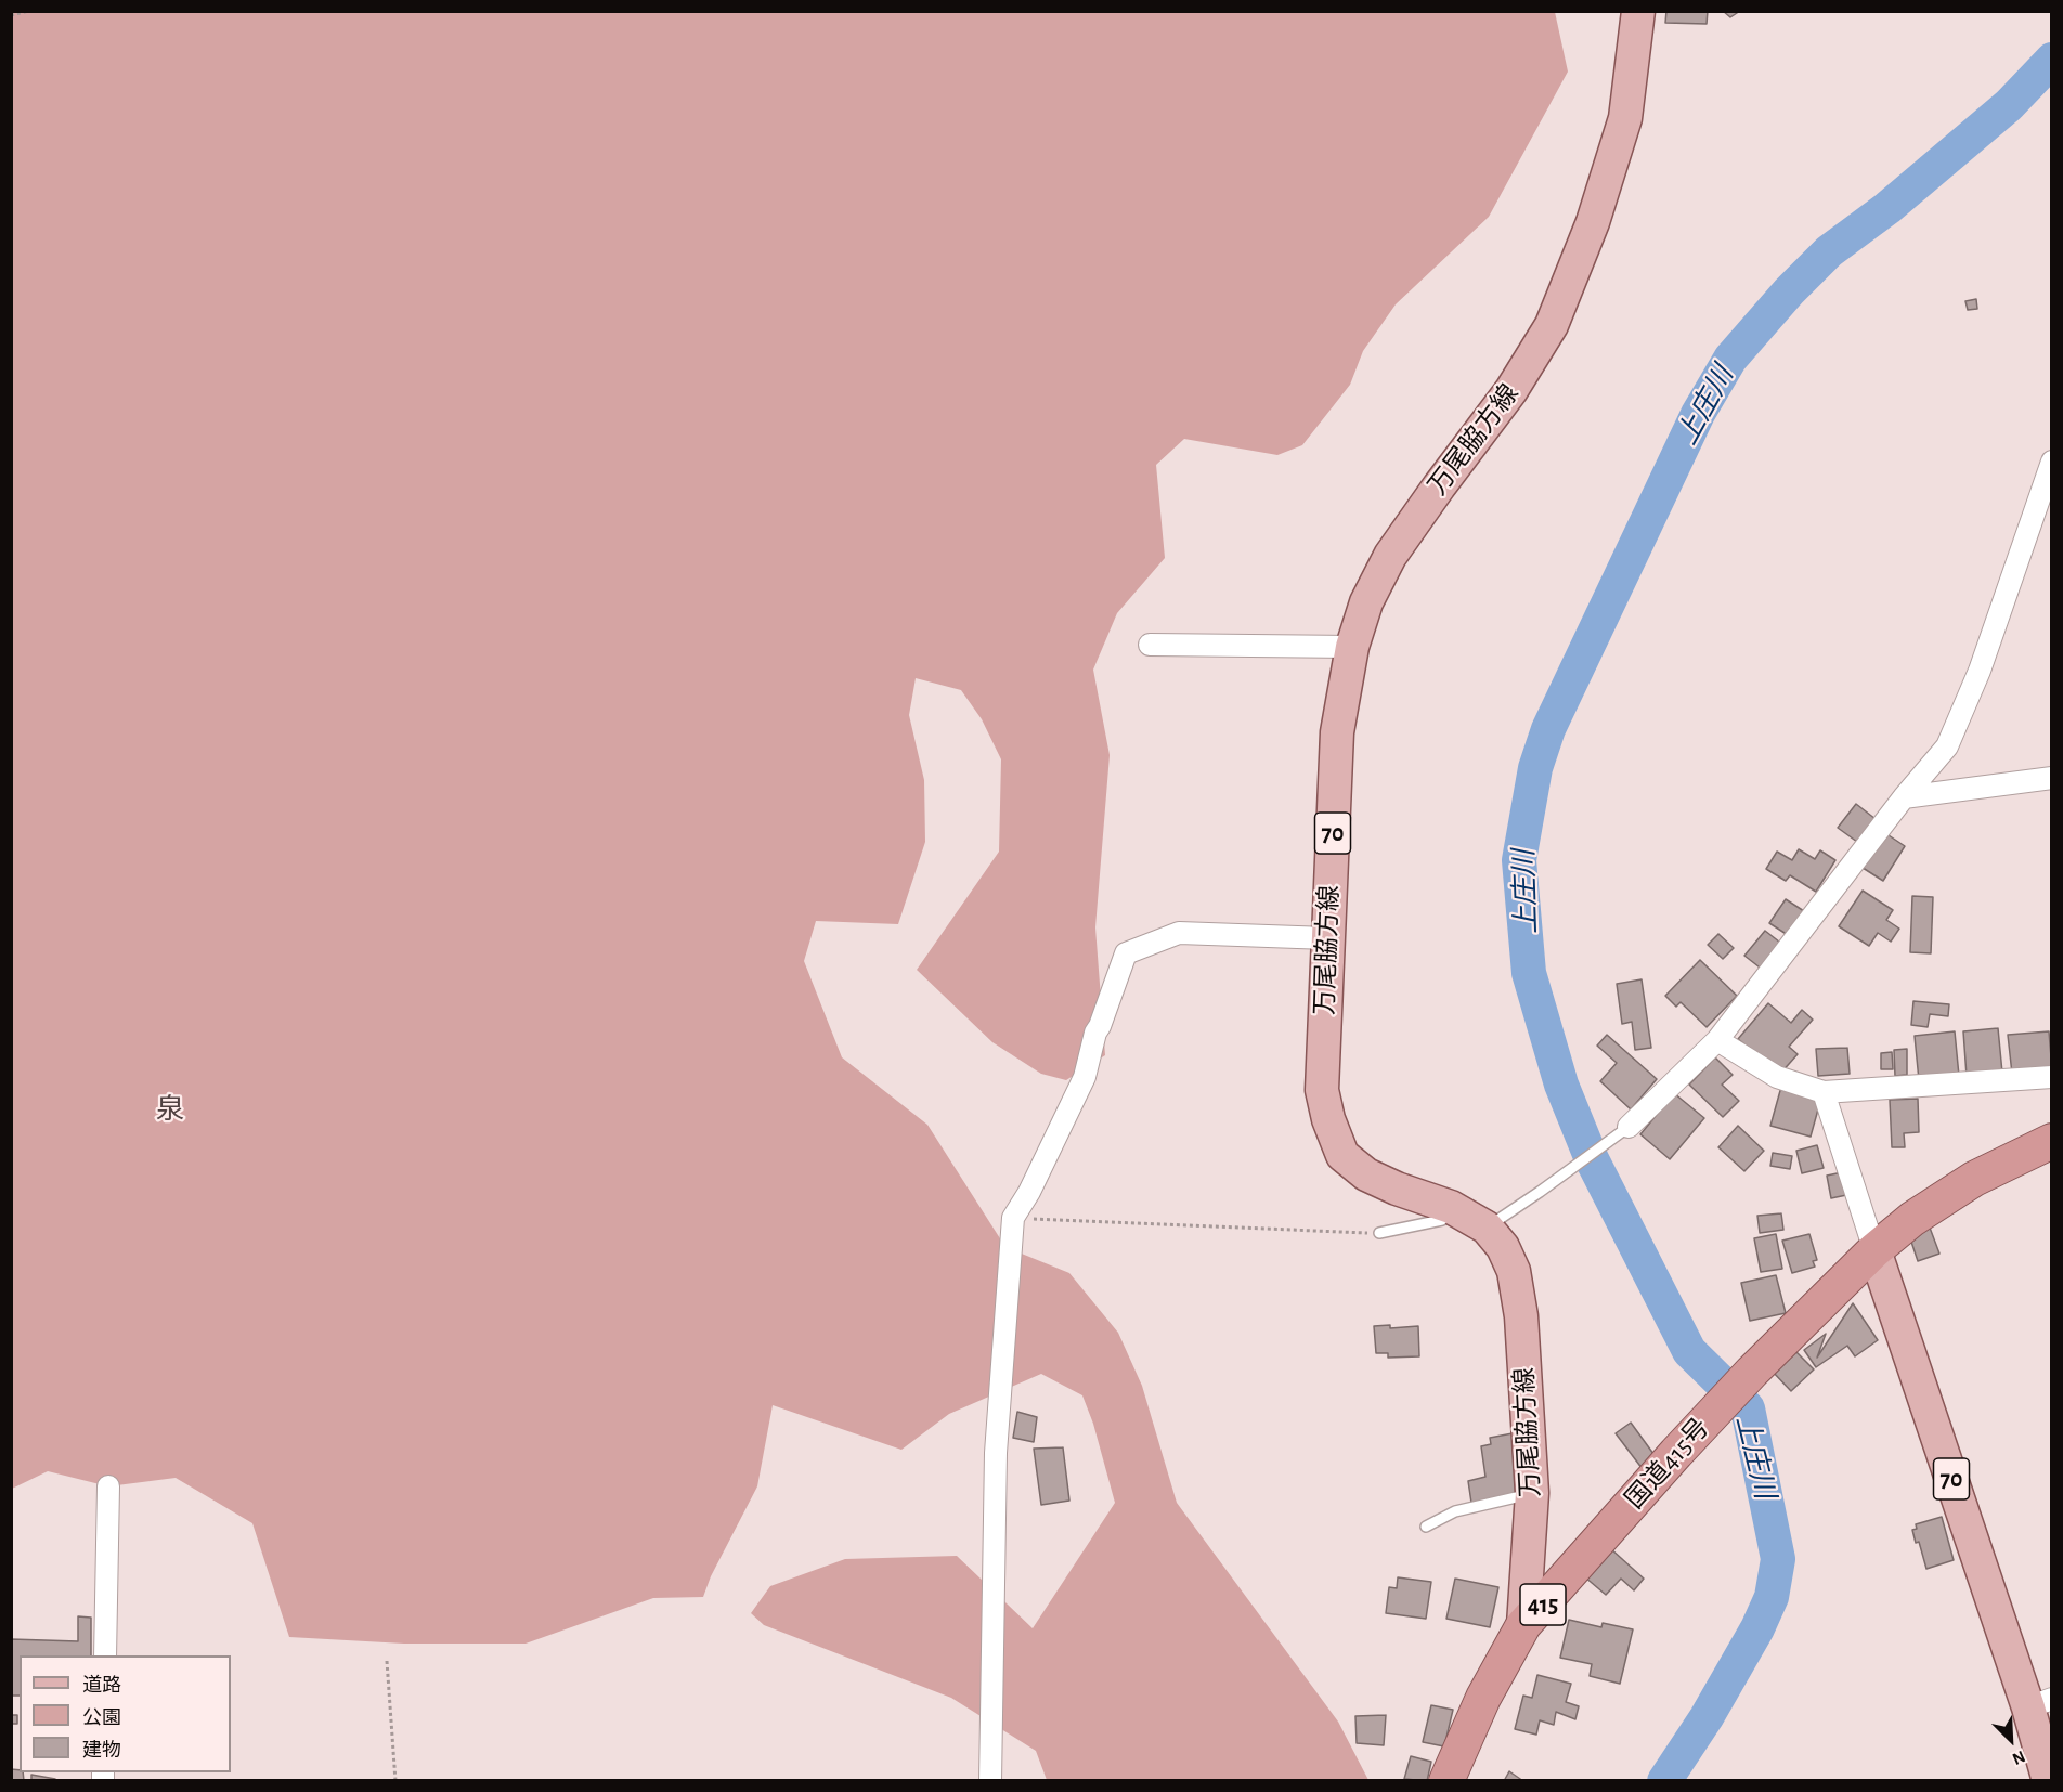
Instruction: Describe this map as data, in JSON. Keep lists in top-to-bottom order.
{
  "streets": {
    "highway": ["国道415号", "415"],
    "main road": ["万尾脇方線", "70"]
  },
  "crossings": [
    ["万尾脇方線", "国道415号"],
    ["70", "国道415号"]
  ],
  "districts": ["泉"],
  "water": ["上庄川"],
  "legend": ["道路", "公園", "建物"],
  "north": "bottom right"
}
